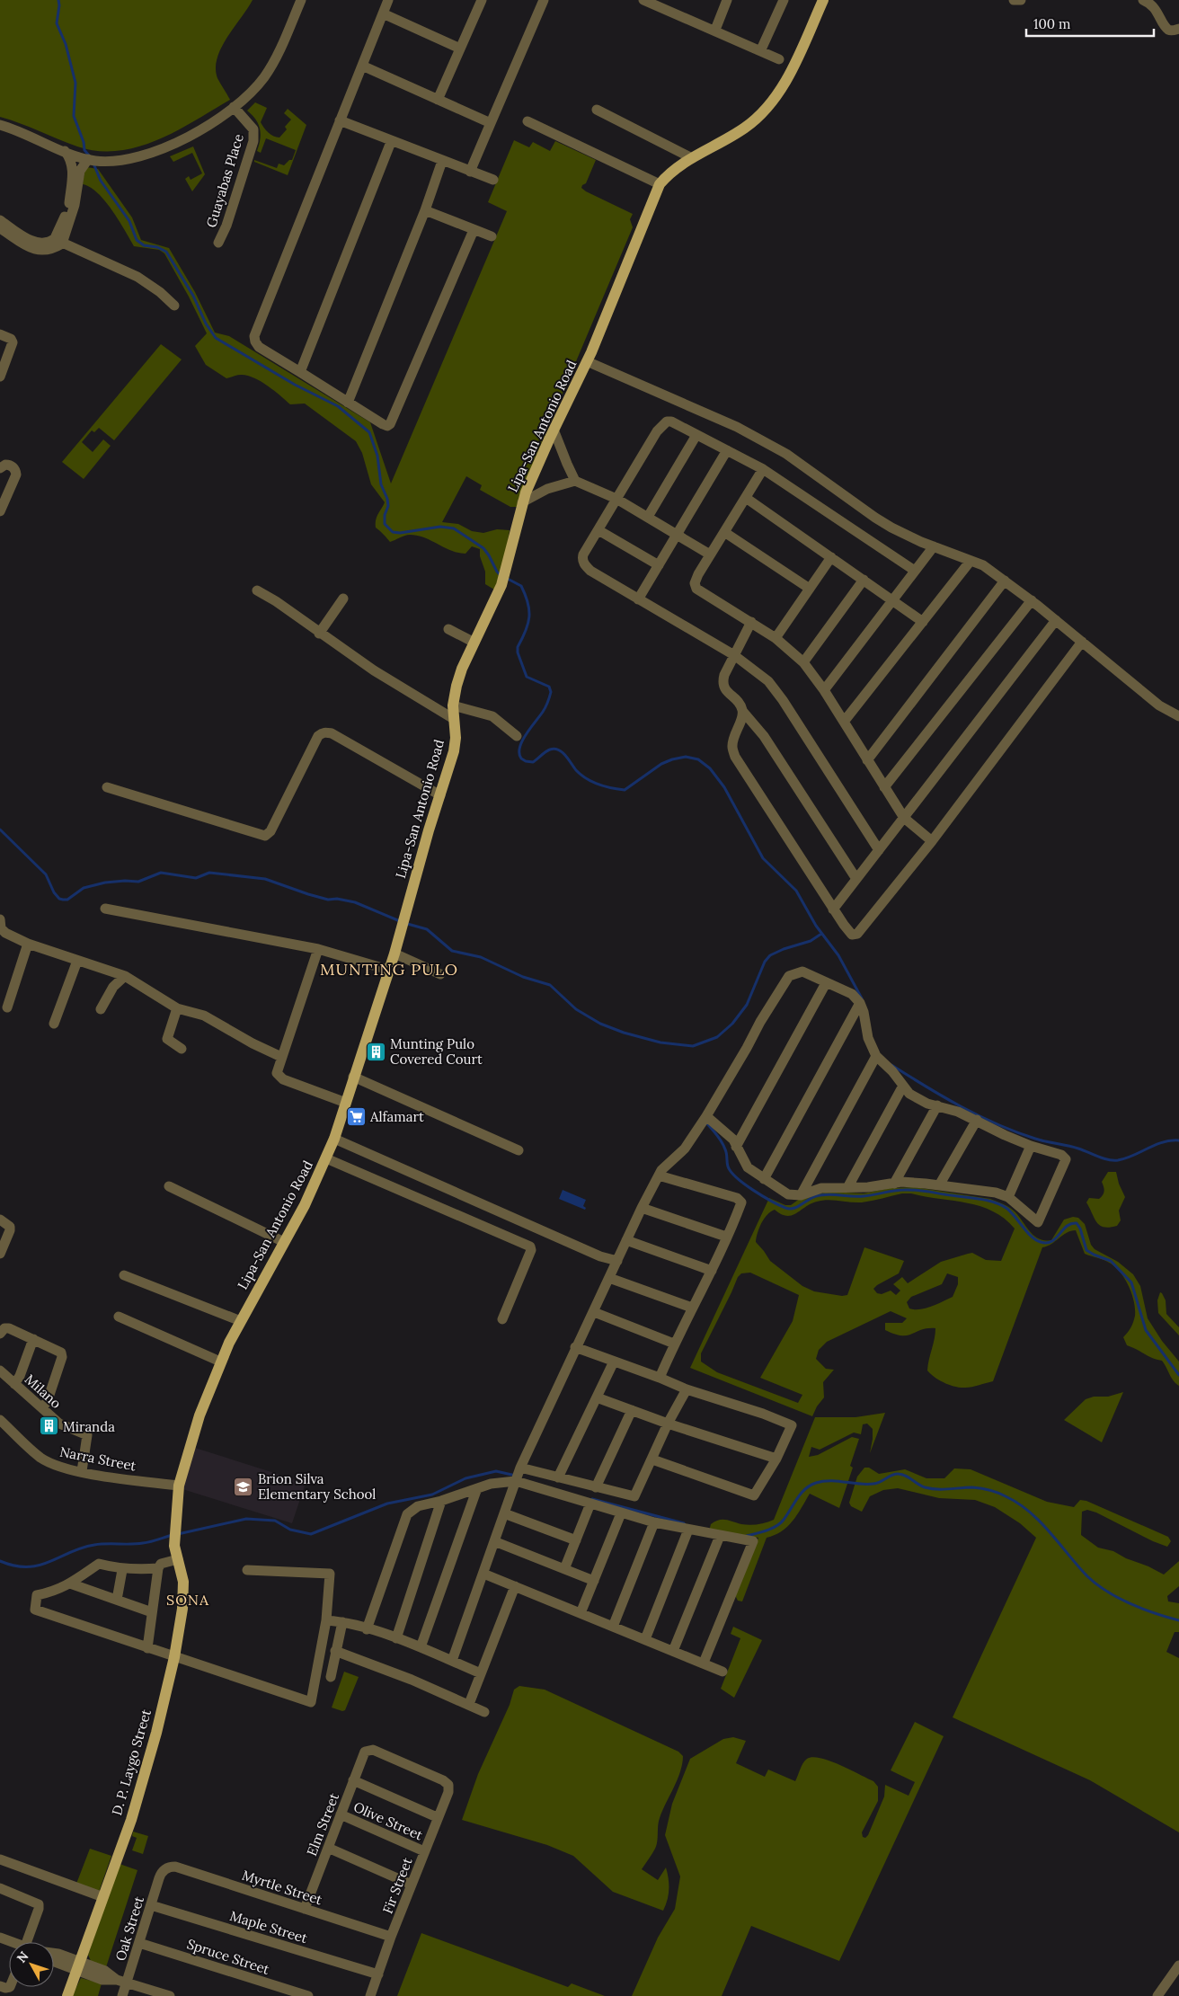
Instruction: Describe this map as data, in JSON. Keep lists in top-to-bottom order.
{
  "streets": {
    "main road": ["Lipa-San Antonio Road", "D. P. Laygo Street"],
    "street": [
      "Guayabas Place",
      "Milano",
      "Narra Street",
      "Olive Street",
      "Elm Street",
      "Fir Street",
      "Myrtle Street",
      "Maple Street",
      "Oak Street",
      "Spruce Street"
    ]
  },
  "crossings": [
    ["Lipa-San Antonio Road", "Narra Street"],
    ["Lipa-San Antonio Road", "D. P. Laygo Street"],
    ["Milano", "Narra Street"],
    ["Olive Street", "Elm Street"],
    ["Olive Street", "Fir Street"],
    ["Elm Street", "Fir Street"],
    ["Elm Street", "Myrtle Street"],
    ["Fir Street", "Myrtle Street"],
    ["Fir Street", "Maple Street"],
    ["Myrtle Street", "Oak Street"],
    ["Maple Street", "Oak Street"],
    ["Oak Street", "Spruce Street"]
  ],
  "districts": ["MUNTING PULO", "SONA"],
  "places": {
    "building": ["Munting Pulo Covered Court", "Miranda"],
    "supermarket": ["Alfamart"],
    "school or university": ["Brion Silva Elementary School"]
  },
  "scale_bar": "100 m",
  "north": "top left"
}
